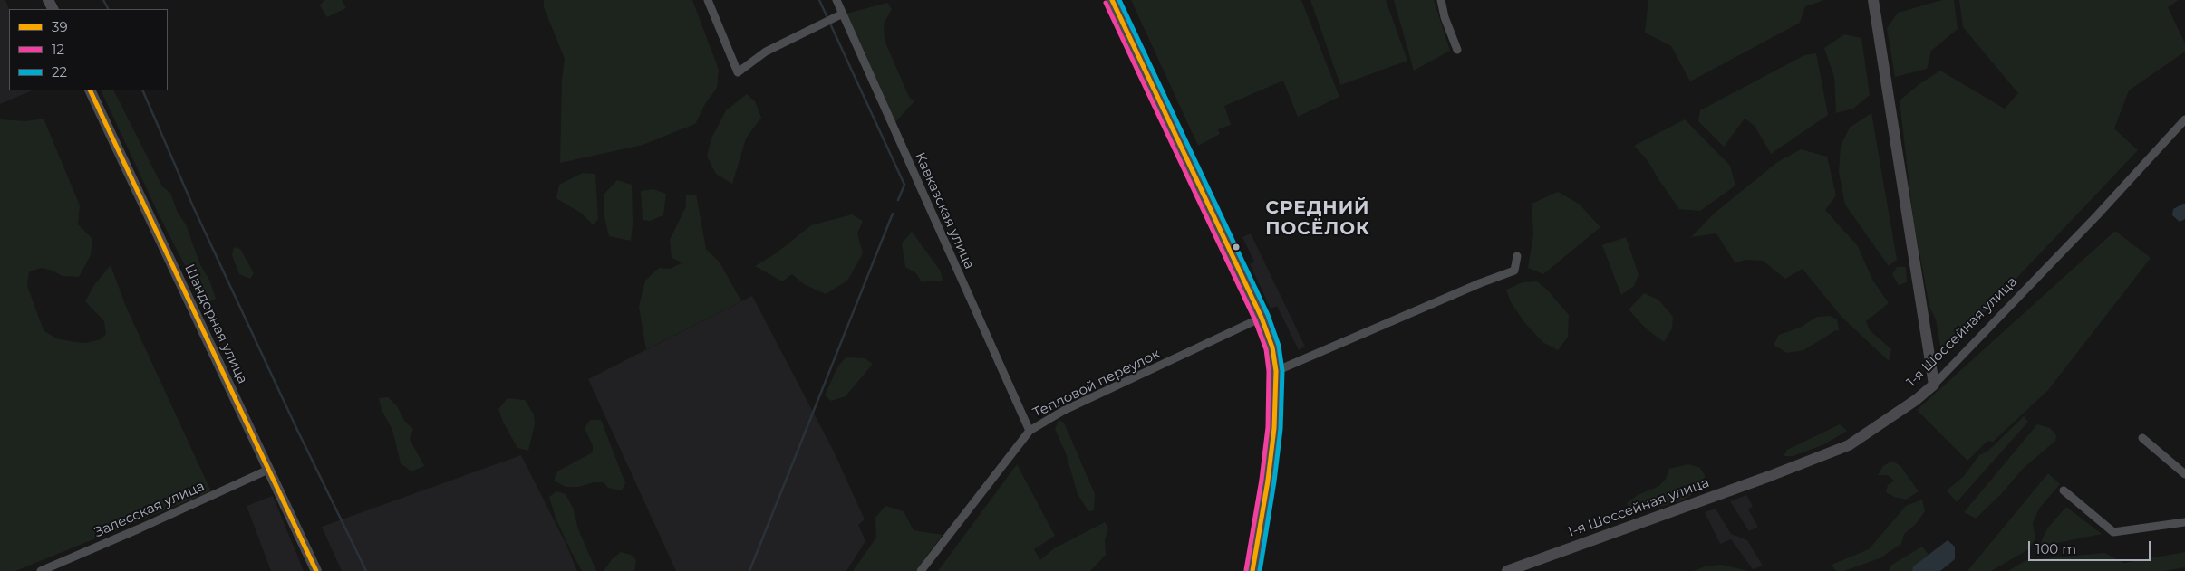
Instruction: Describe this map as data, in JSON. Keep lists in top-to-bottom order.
{
  "streets": {
    "street": [
      "Кавказская улица",
      "Шандорная улица",
      "1-я Шоссейная улица",
      "Тепловой переулок",
      "Залесская улица"
    ]
  },
  "crossings": [
    ["Кавказская улица", "Тепловой переулок"],
    ["Шандорная улица", "Залесская улица"]
  ],
  "districts": ["СРЕДНИЙ ПОСЁЛОК"],
  "lines": ["transit line 39", "transit line 22", "transit line 12"],
  "legend": ["39", "12", "22"],
  "scale_bar": "100 m"
}
